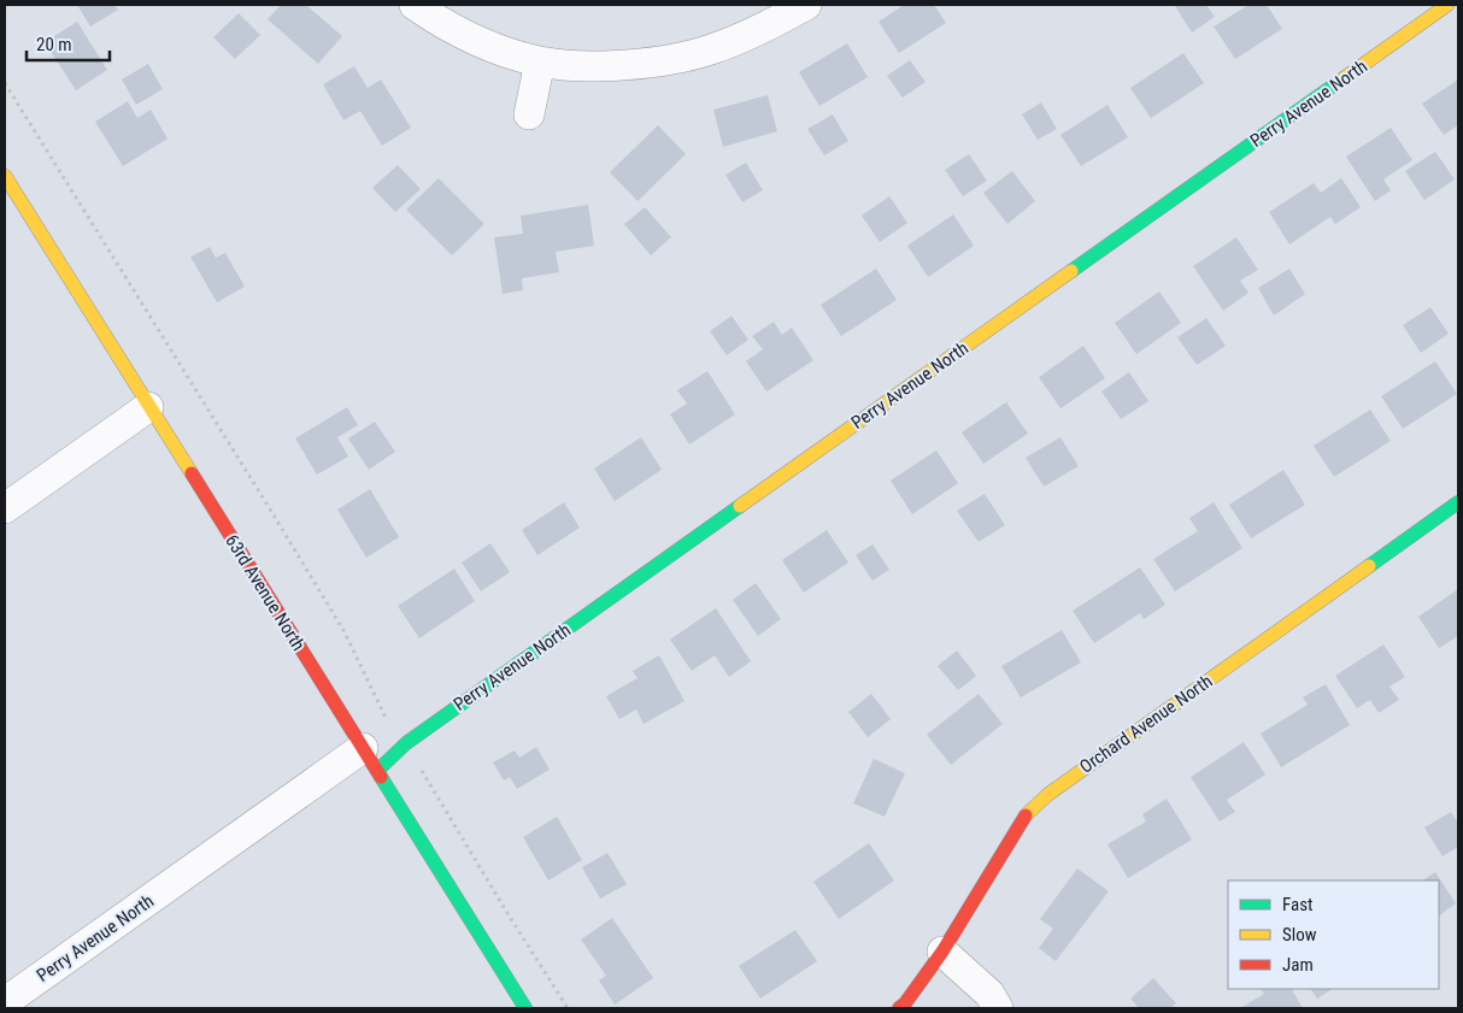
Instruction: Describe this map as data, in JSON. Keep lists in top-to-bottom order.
{
  "streets": {
    "street": ["Perry Avenue North", "63rd Avenue North", "Orchard Avenue North"]
  },
  "crossings": [
    ["Perry Avenue North", "63rd Avenue North"]
  ],
  "legend": ["Fast", "Slow", "Jam"],
  "scale_bar": "20 m"
}
